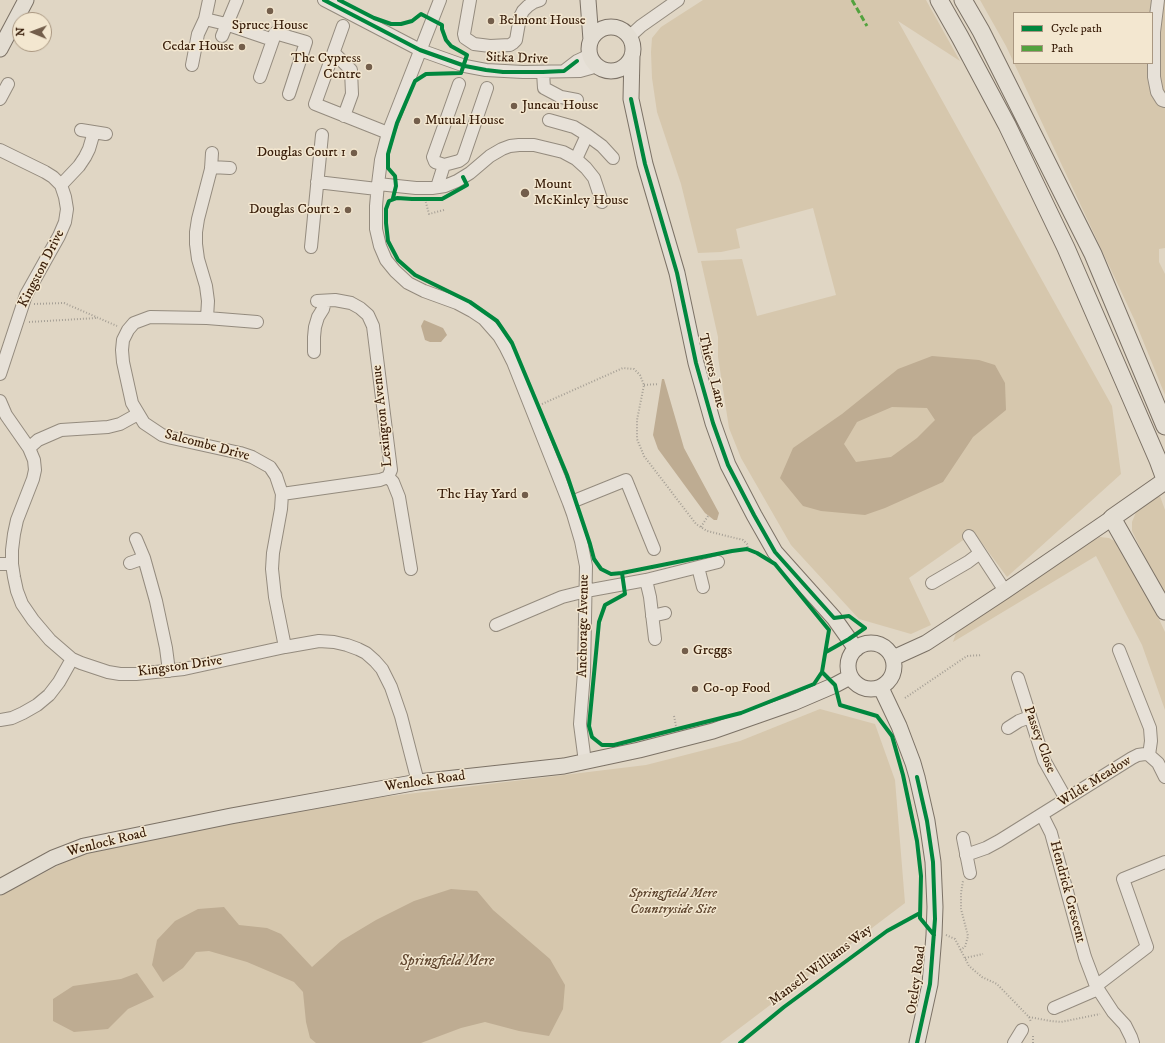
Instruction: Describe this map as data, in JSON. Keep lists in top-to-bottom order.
{
  "streets": {
    "main road": ["Thieves Lane", "Wenlock Road", "Oteley Road"],
    "street": [
      "Sitka Drive",
      "Kingston Drive",
      "Lexington Avenue",
      "Salcombe Drive",
      "Anchorage Avenue",
      "Passey Close",
      "Wilde Meadow",
      "Hendrick Crescent"
    ],
    "cycle path": ["Mansell Williams Way"]
  },
  "crossings": [
    ["Sitka Drive", "Anchorage Avenue"],
    ["Kingston Drive", "Salcombe Drive"],
    ["Kingston Drive", "Wenlock Road"],
    ["Thieves Lane", "Wenlock Road"],
    ["Thieves Lane", "Oteley Road"],
    ["Lexington Avenue", "Salcombe Drive"],
    ["Anchorage Avenue", "Wenlock Road"],
    ["Passey Close", "Wilde Meadow"],
    ["Wenlock Road", "Oteley Road"],
    ["Wilde Meadow", "Hendrick Crescent"]
  ],
  "water": ["Springfield Mere"],
  "parks": ["Springfield Mere Countryside Site"],
  "places": [
    "Spruce House",
    "Belmont House",
    "Cedar House",
    "The Cypress Centre",
    "Juneau House",
    "Mutual House",
    "Douglas Court 1",
    "Mount McKinley House",
    "Douglas Court 2",
    "The Hay Yard",
    "Greggs",
    "Co-op Food"
  ],
  "legend": ["Cycle path", "Path"],
  "north": "left"
}
